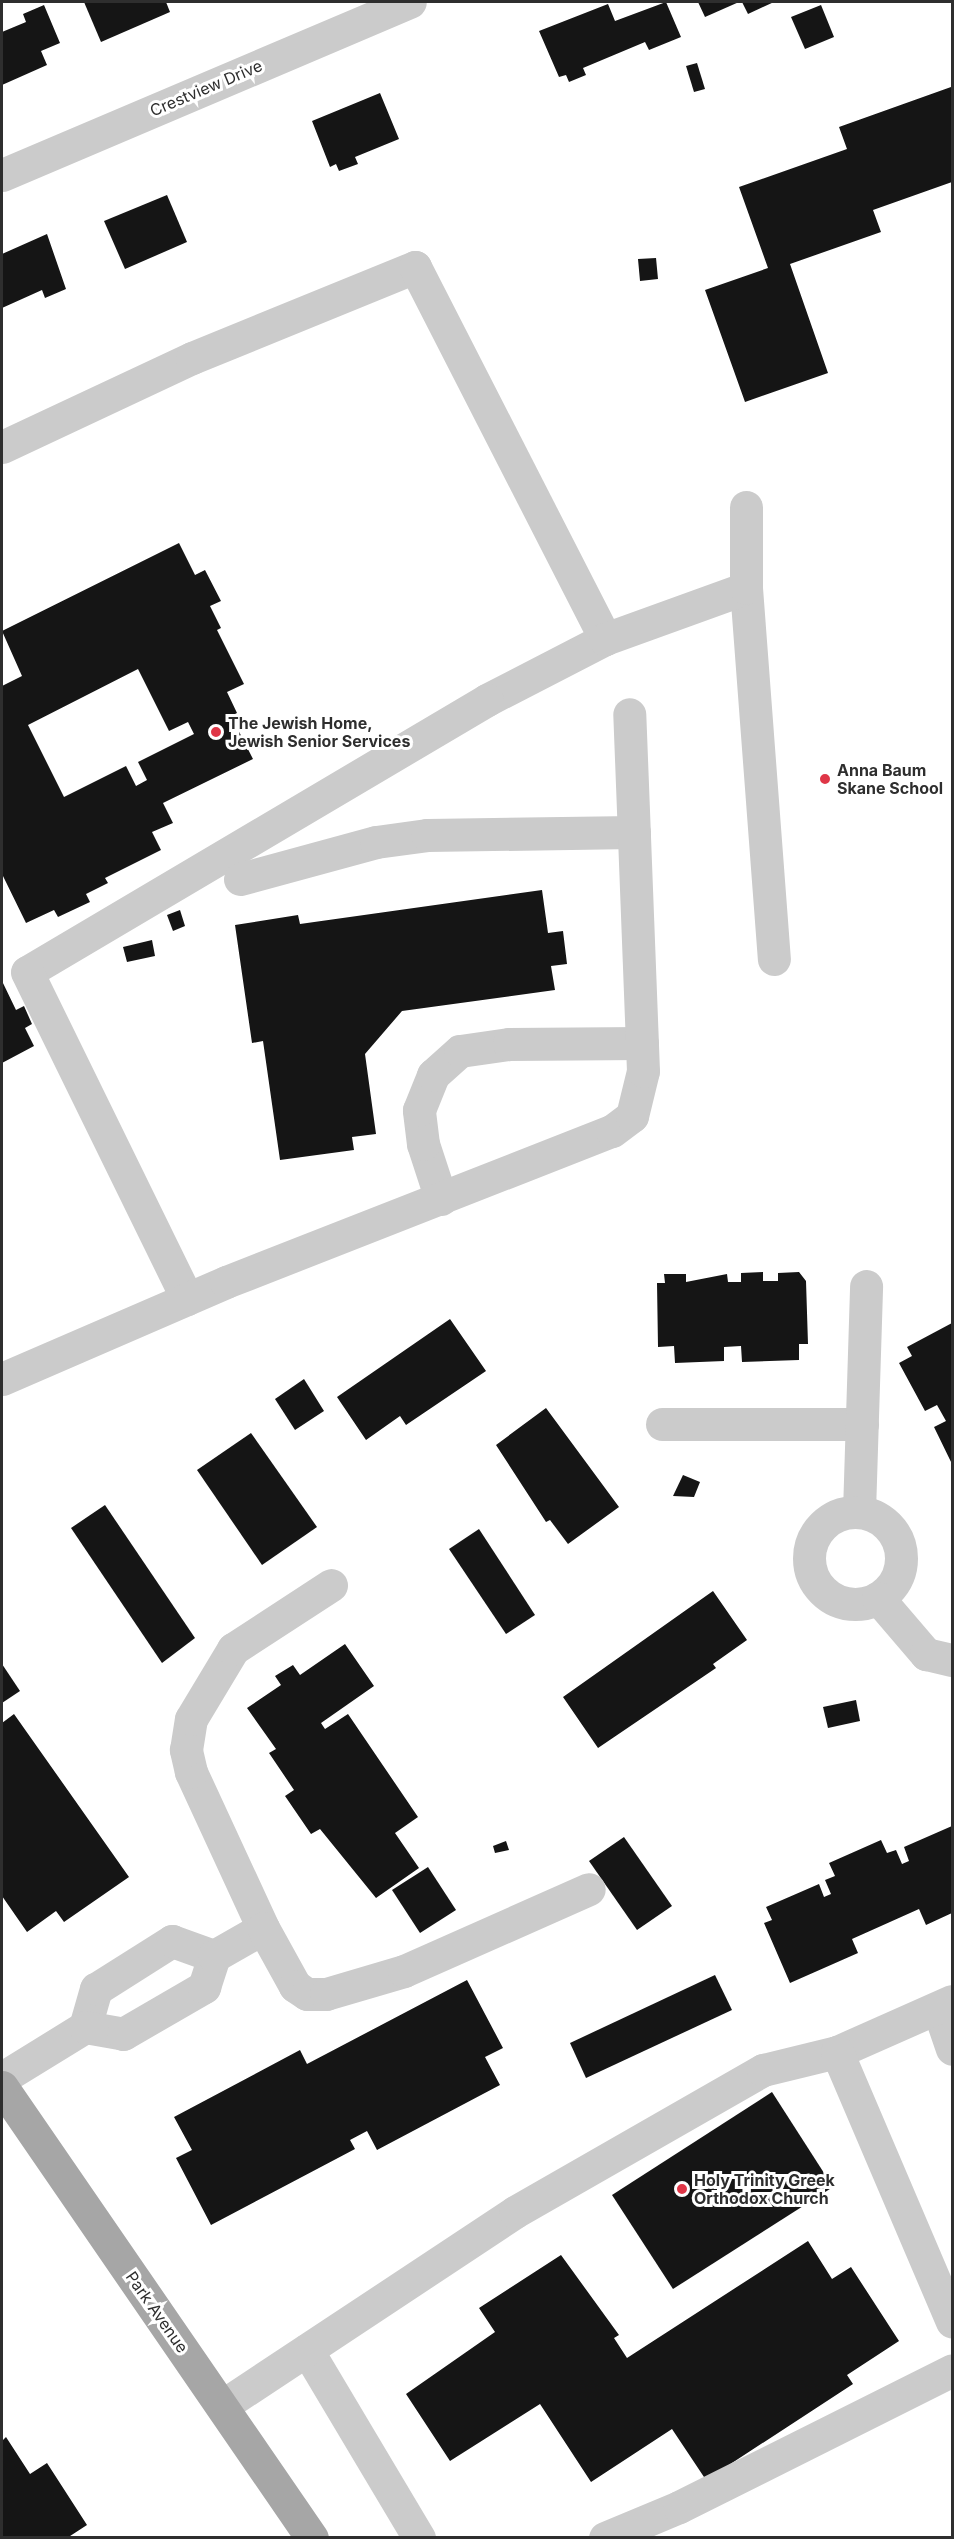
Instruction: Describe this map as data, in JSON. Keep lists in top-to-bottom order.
{
  "streets": {
    "main road": ["Park Avenue"],
    "street": ["Crestview Drive"]
  },
  "places": ["The Jewish Home, Jewish Senior Services", "Anna Baum Skane School", "Holy Trinity Greek Orthodox Church"]
}
